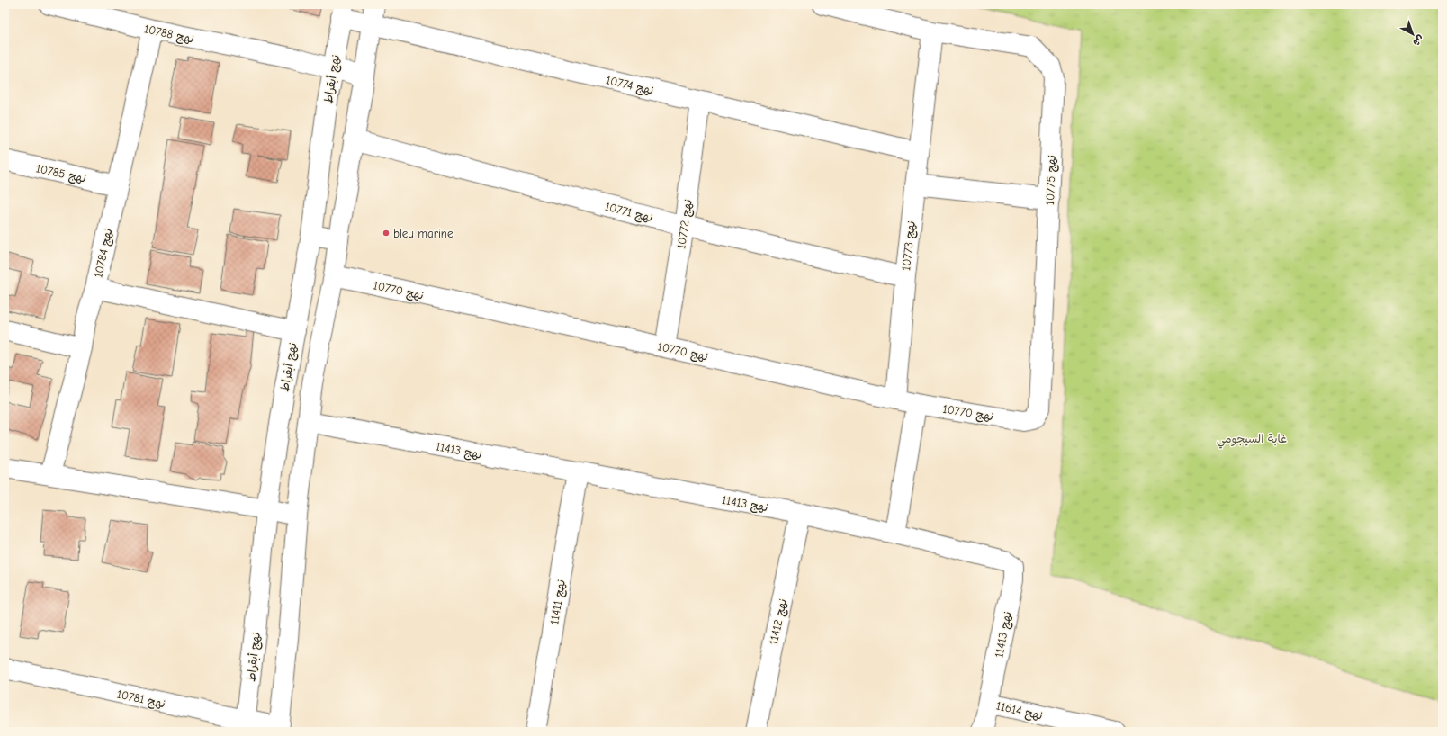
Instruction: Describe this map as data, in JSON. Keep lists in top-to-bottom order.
{
  "streets": {
    "street": [
      "نهج 10788",
      "نهج أبقراط",
      "نهج 10774",
      "نهج 10785",
      "نهج 10775",
      "نهج 10771",
      "نهج 10772",
      "نهج 10773",
      "نهج 10784",
      "نهج 10770",
      "نهج 11413",
      "نهج 11411",
      "نهج 11412",
      "نهج 10781",
      "نهج 11614"
    ]
  },
  "crossings": [
    ["نهج 10788", "نهج أبقراط"],
    ["نهج 10788", "نهج 10784"],
    ["نهج أبقراط", "نهج 10774"],
    ["نهج أبقراط", "نهج 10781"],
    ["نهج 10774", "نهج 10772"],
    ["نهج 10774", "نهج 10773"],
    ["نهج 10785", "نهج 10784"],
    ["نهج 10775", "نهج 10773"],
    ["نهج 10775", "نهج 10770"],
    ["نهج 10771", "نهج 10772"],
    ["نهج 10771", "نهج 10773"],
    ["نهج 10772", "نهج 10770"],
    ["نهج 10773", "نهج 10770"],
    ["نهج 11413", "نهج 11411"],
    ["نهج 11413", "نهج 11412"],
    ["نهج 11413", "نهج 11614"]
  ],
  "parks": ["غابة السيجومي"],
  "places": ["bleu marine"],
  "north": "bottom right"
}
